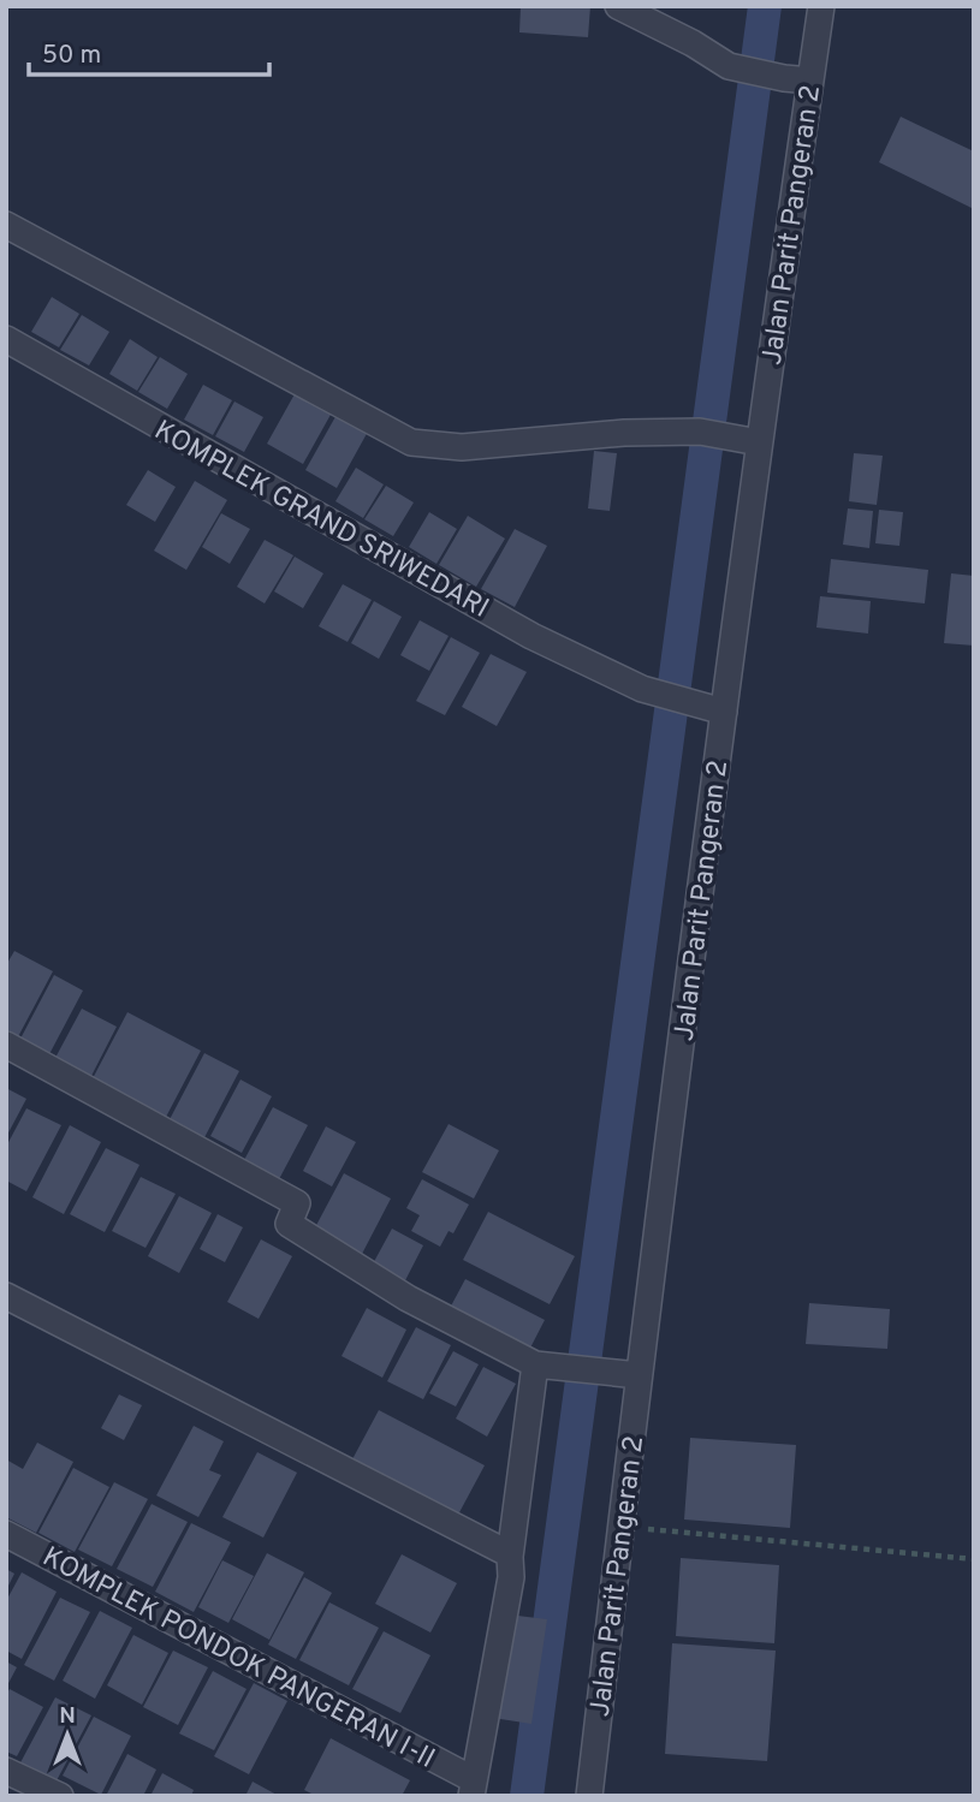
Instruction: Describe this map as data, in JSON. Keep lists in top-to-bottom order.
{
  "streets": {
    "street": ["Jalan Parit Pangeran 2", "KOMPLEK GRAND SRIWEDARI", "KOMPLEK PONDOK PANGERAN I-II"]
  },
  "crossings": [
    ["Jalan Parit Pangeran 2", "KOMPLEK GRAND SRIWEDARI"]
  ],
  "scale_bar": "50 m",
  "north": "top"
}
